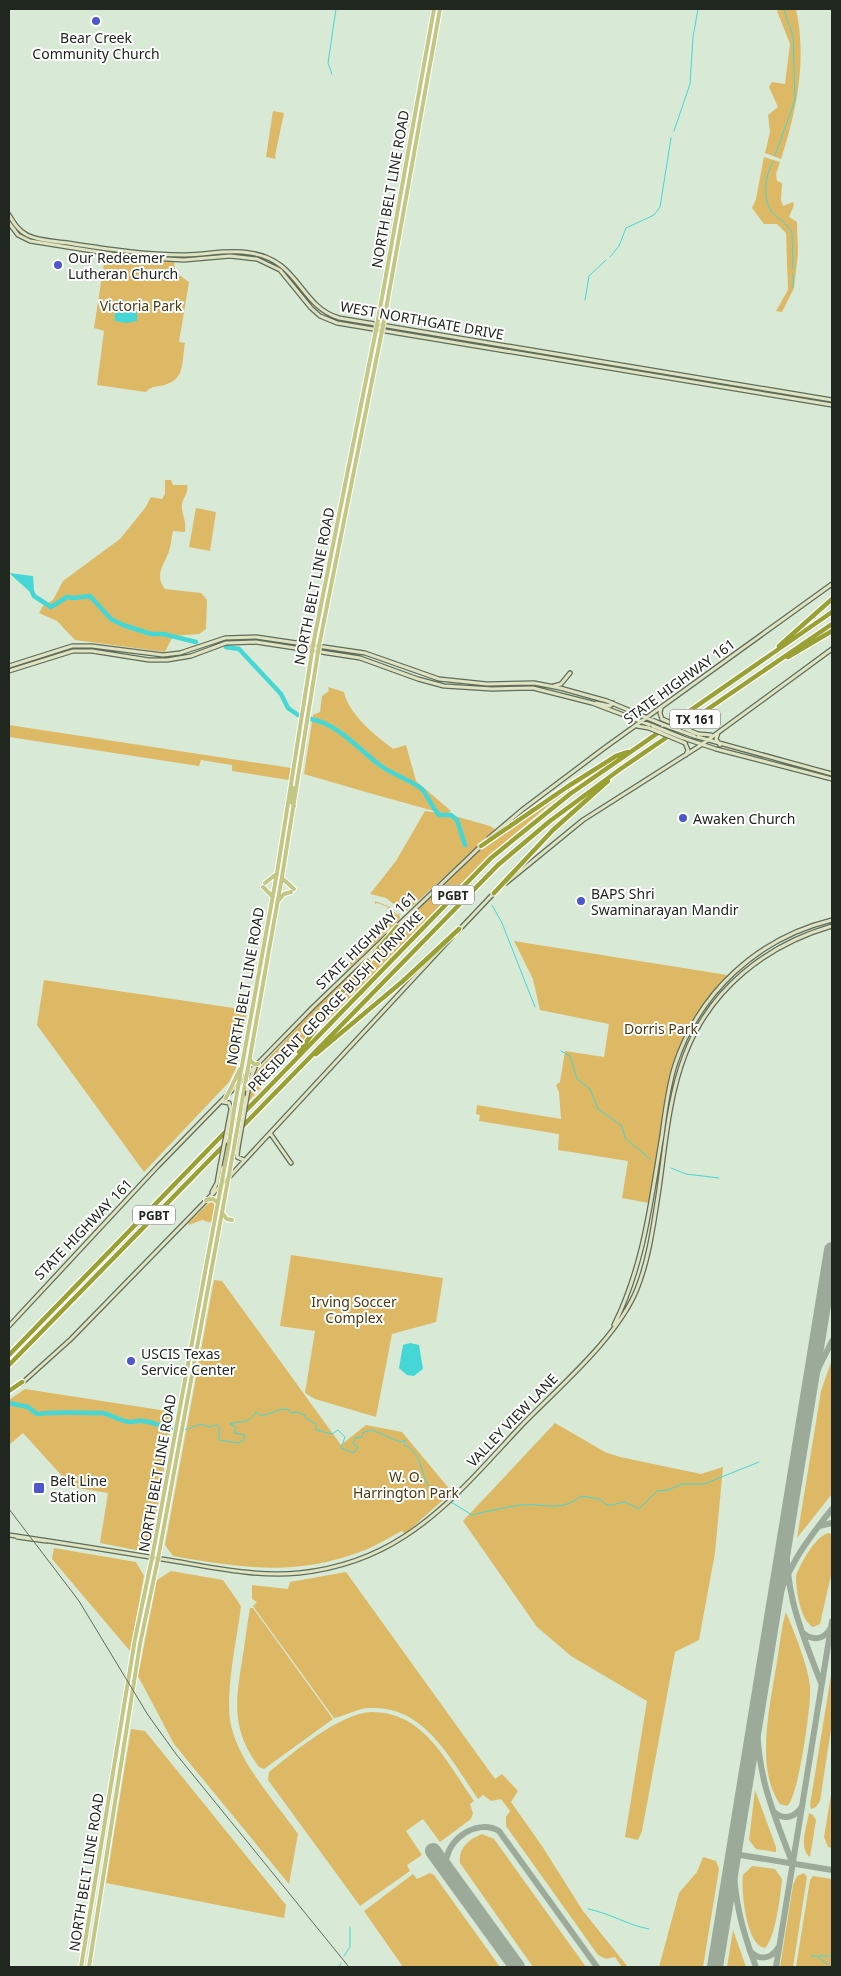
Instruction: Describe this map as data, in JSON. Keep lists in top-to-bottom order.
{
  "streets": {
    "highway": ["TX 161", "PGBT", "PRESIDENT GEORGE BUSH TURNPIKE"],
    "main road": [
      "NORTH BELT LINE ROAD",
      "WEST NORTHGATE DRIVE",
      "STATE HIGHWAY 161",
      "VALLEY VIEW LANE"
    ]
  },
  "crossings": [
    ["NORTH BELT LINE ROAD", "WEST NORTHGATE DRIVE"],
    ["NORTH BELT LINE ROAD", "STATE HIGHWAY 161"],
    ["NORTH BELT LINE ROAD", "VALLEY VIEW LANE"]
  ],
  "parks": [
    "Victoria Park",
    "Dorris Park",
    "Irving Soccer Complex",
    "W. O. Harrington Park"
  ],
  "places": {
    "other": [
      "Bear Creek Community Church",
      "Our Redeemer Lutheran Church",
      "Awaken Church",
      "BAPS Shri Swaminarayan Mandir",
      "USCIS Texas Service Center"
    ],
    "transit": ["Belt Line Station"]
  }
}
